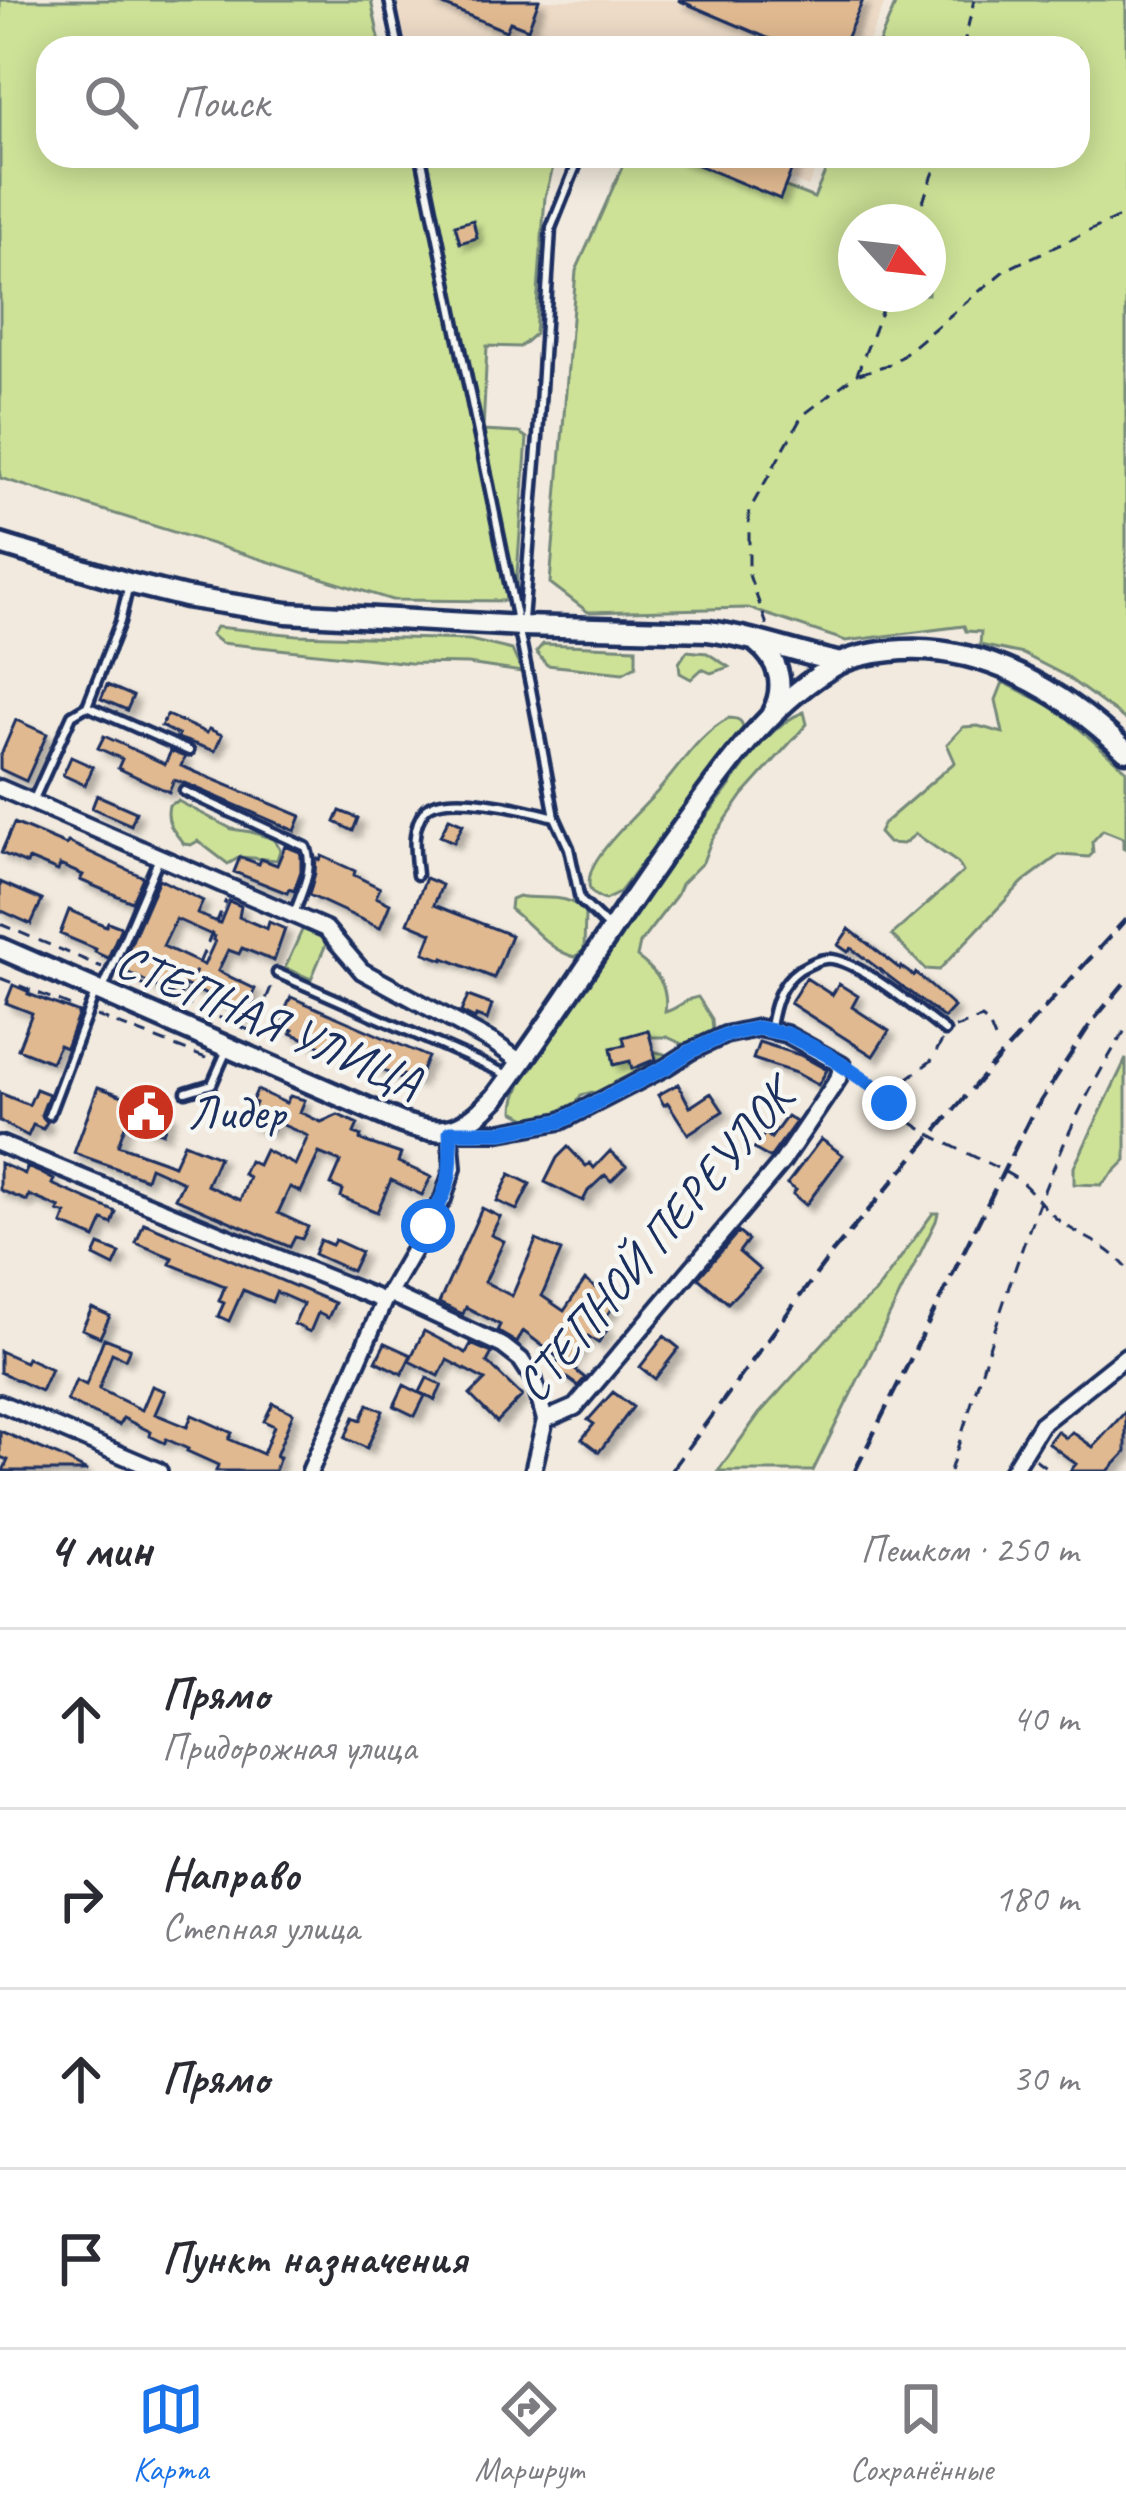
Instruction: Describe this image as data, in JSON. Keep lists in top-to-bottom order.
{
  "streets": {
    "street": ["СТЕПНАЯ УЛИЦА", "СТЕПНОЙ ПЕРЕУЛОК"]
  },
  "places": {
    "public building": ["Лидер"]
  },
  "north": "bottom right",
  "page": {
    "search": "Поиск",
    "heading": ["4 мин", "Пешком · 250 m"],
    "list": [
      ["Прямо", "Придорожная улица", "40 m"],
      ["Направо", "Степная улица", "180 m"],
      ["Прямо", "30 m"],
      "Пункт назначения"
    ],
    "nav": ["Карта", "Маршрут", "Сохранённые"]
  }
}
